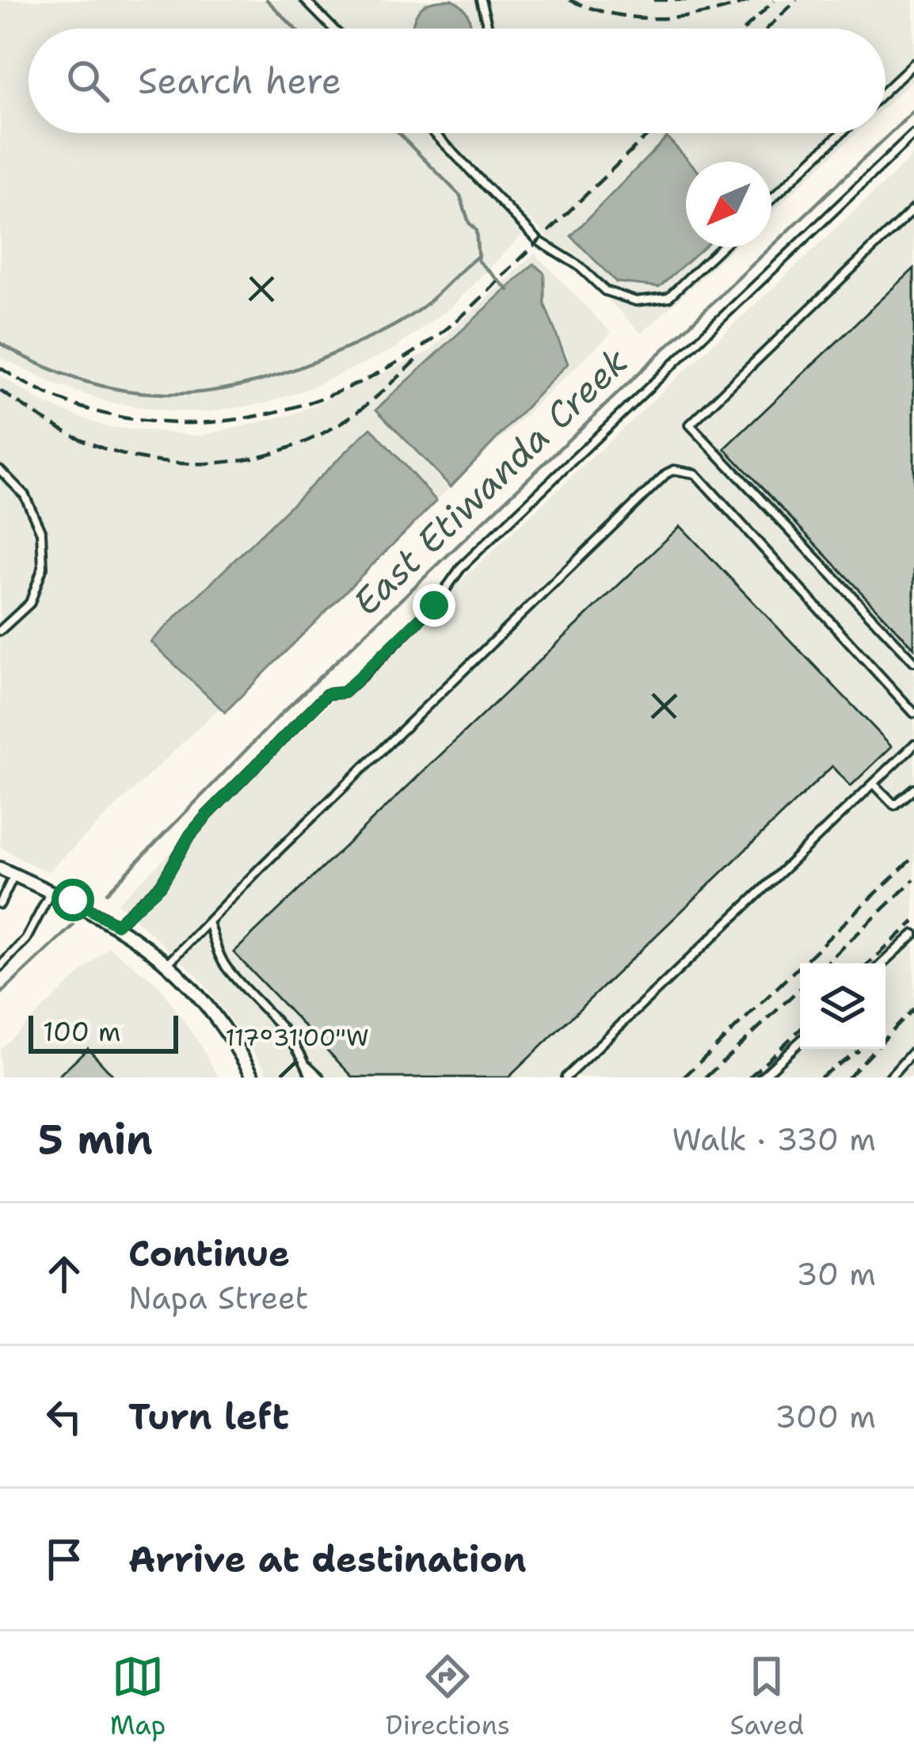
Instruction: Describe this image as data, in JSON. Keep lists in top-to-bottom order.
{
  "water": ["East Etiwanda Creek"],
  "scale_bar": "100 m",
  "north": "bottom left",
  "page": {
    "search": "Search here",
    "scale": "100 m",
    "heading": ["5 min", "Walk · 330 m"],
    "list": [
      ["Continue", "Napa Street", "30 m"],
      ["Turn left", "300 m"],
      "Arrive at destination"
    ],
    "nav": ["Map", "Directions", "Saved"]
  },
  "coordinates": ["117°31'00\"W"]
}
